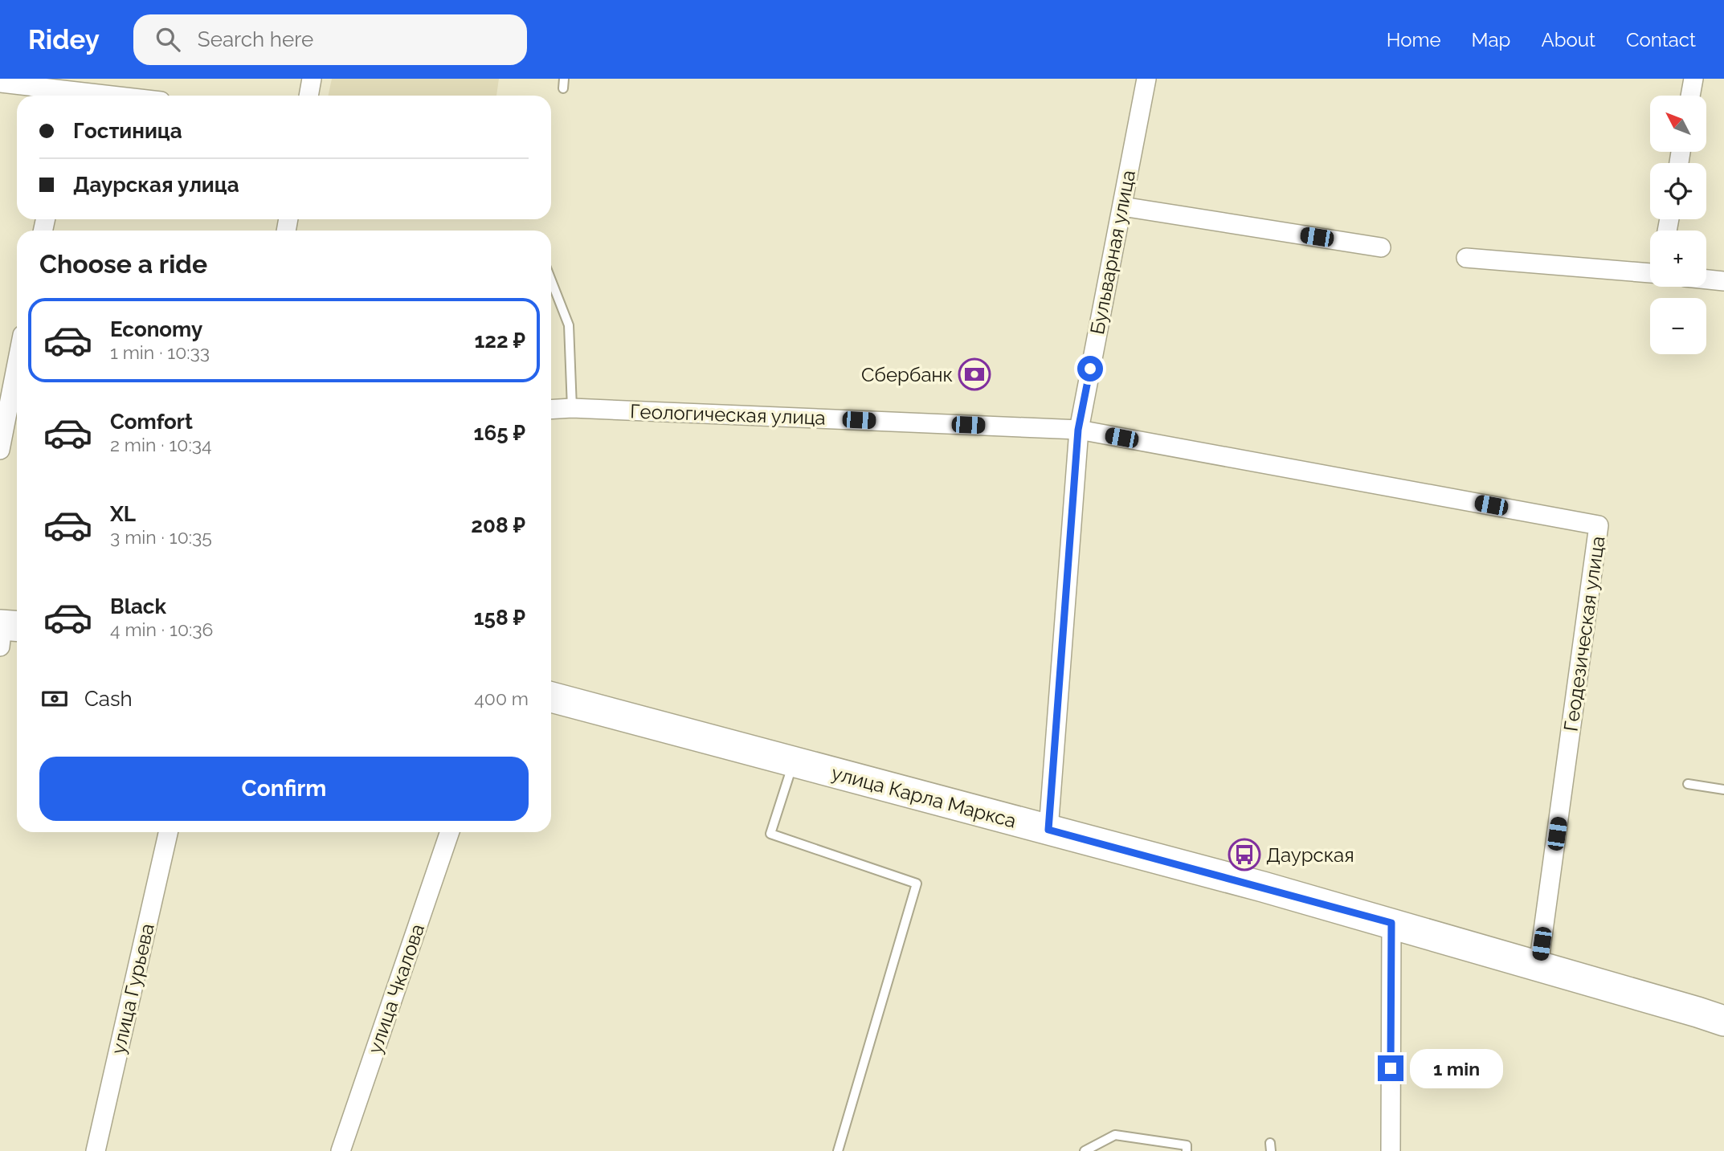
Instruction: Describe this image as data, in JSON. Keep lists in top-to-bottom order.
{
  "streets": {
    "highway": ["улица Карла Маркса"],
    "street": [
      "Бульварная улица",
      "Геологическая улица",
      "Геодезическая улица",
      "улица Гурьева",
      "улица Чкалова"
    ]
  },
  "crossings": [
    ["Бульварная улица", "Геологическая улица"],
    ["Бульварная улица", "Геодезическая улица"],
    ["Бульварная улица", "улица Карла Маркса"],
    ["Геологическая улица", "Геодезическая улица"],
    ["Геодезическая улица", "улица Карла Маркса"]
  ],
  "places": {
    "bank": ["Сбербанк"],
    "bus stop": ["Даурская"]
  },
  "north": "top left",
  "page": {
    "header": "Ridey",
    "search": "Search here",
    "nav": [
      "Home",
      "Map",
      "About",
      "Contact"
    ],
    "map_buttons": ["+", "−"],
    "banner": ["Гостиница", "Даурская улица"],
    "heading": "Choose a ride",
    "list": [
      {
        "name": "Economy",
        "note": "1 min · 10:33",
        "value": "122 ₽"
      },
      {
        "name": "Comfort",
        "note": "2 min · 10:34",
        "value": "165 ₽"
      },
      {
        "name": "XL",
        "note": "3 min · 10:35",
        "value": "208 ₽"
      },
      {
        "name": "Black",
        "note": "4 min · 10:36",
        "value": "158 ₽"
      }
    ],
    "pay": ["Cash", "400 m"],
    "buttons": "Confirm",
    "bubble": "1 min"
  }
}
